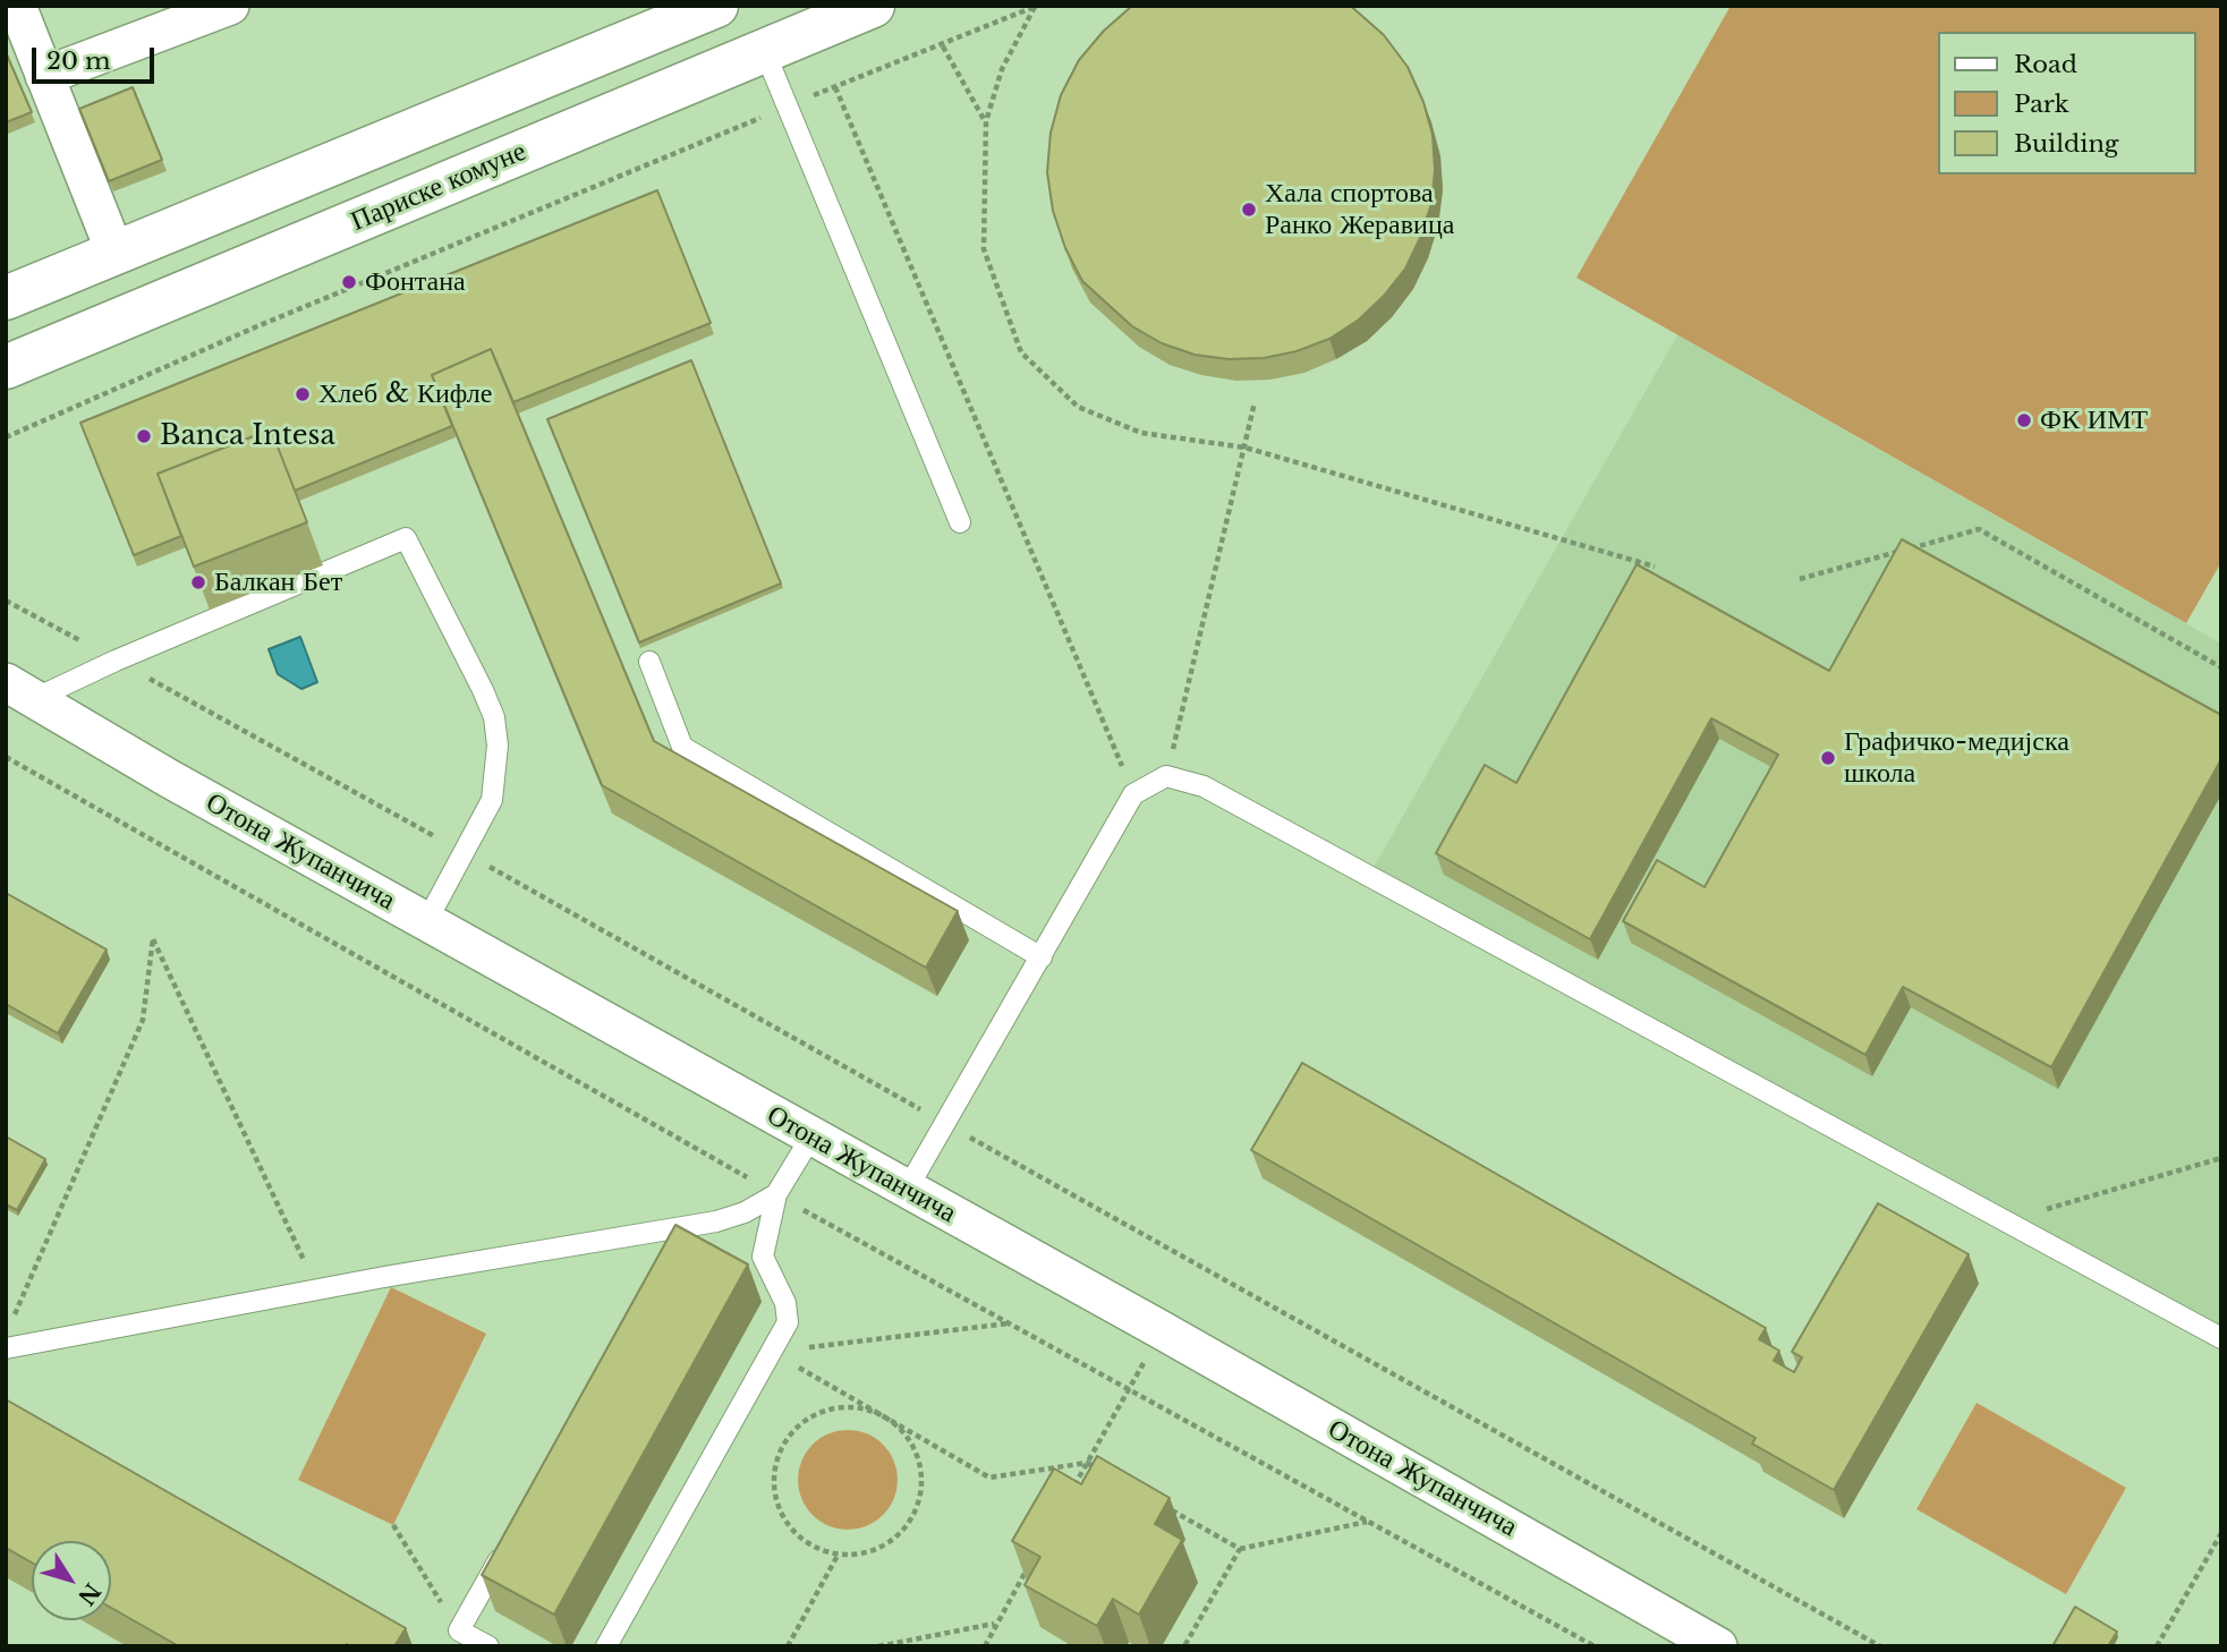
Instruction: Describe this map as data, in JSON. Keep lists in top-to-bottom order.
{
  "streets": {
    "main road": ["Париске комуне"],
    "street": ["Отона Жупанчича"]
  },
  "places": [
    "Хала спортова Ранко Жеравица",
    "Фонтана",
    "Хлеб & Кифле",
    "ФК ИМТ",
    "Banca Intesa",
    "Балкан Бет",
    "Графичко-медијска школа"
  ],
  "legend": ["Road", "Park", "Building"],
  "scale_bar": "20 m",
  "north": "bottom right"
}
